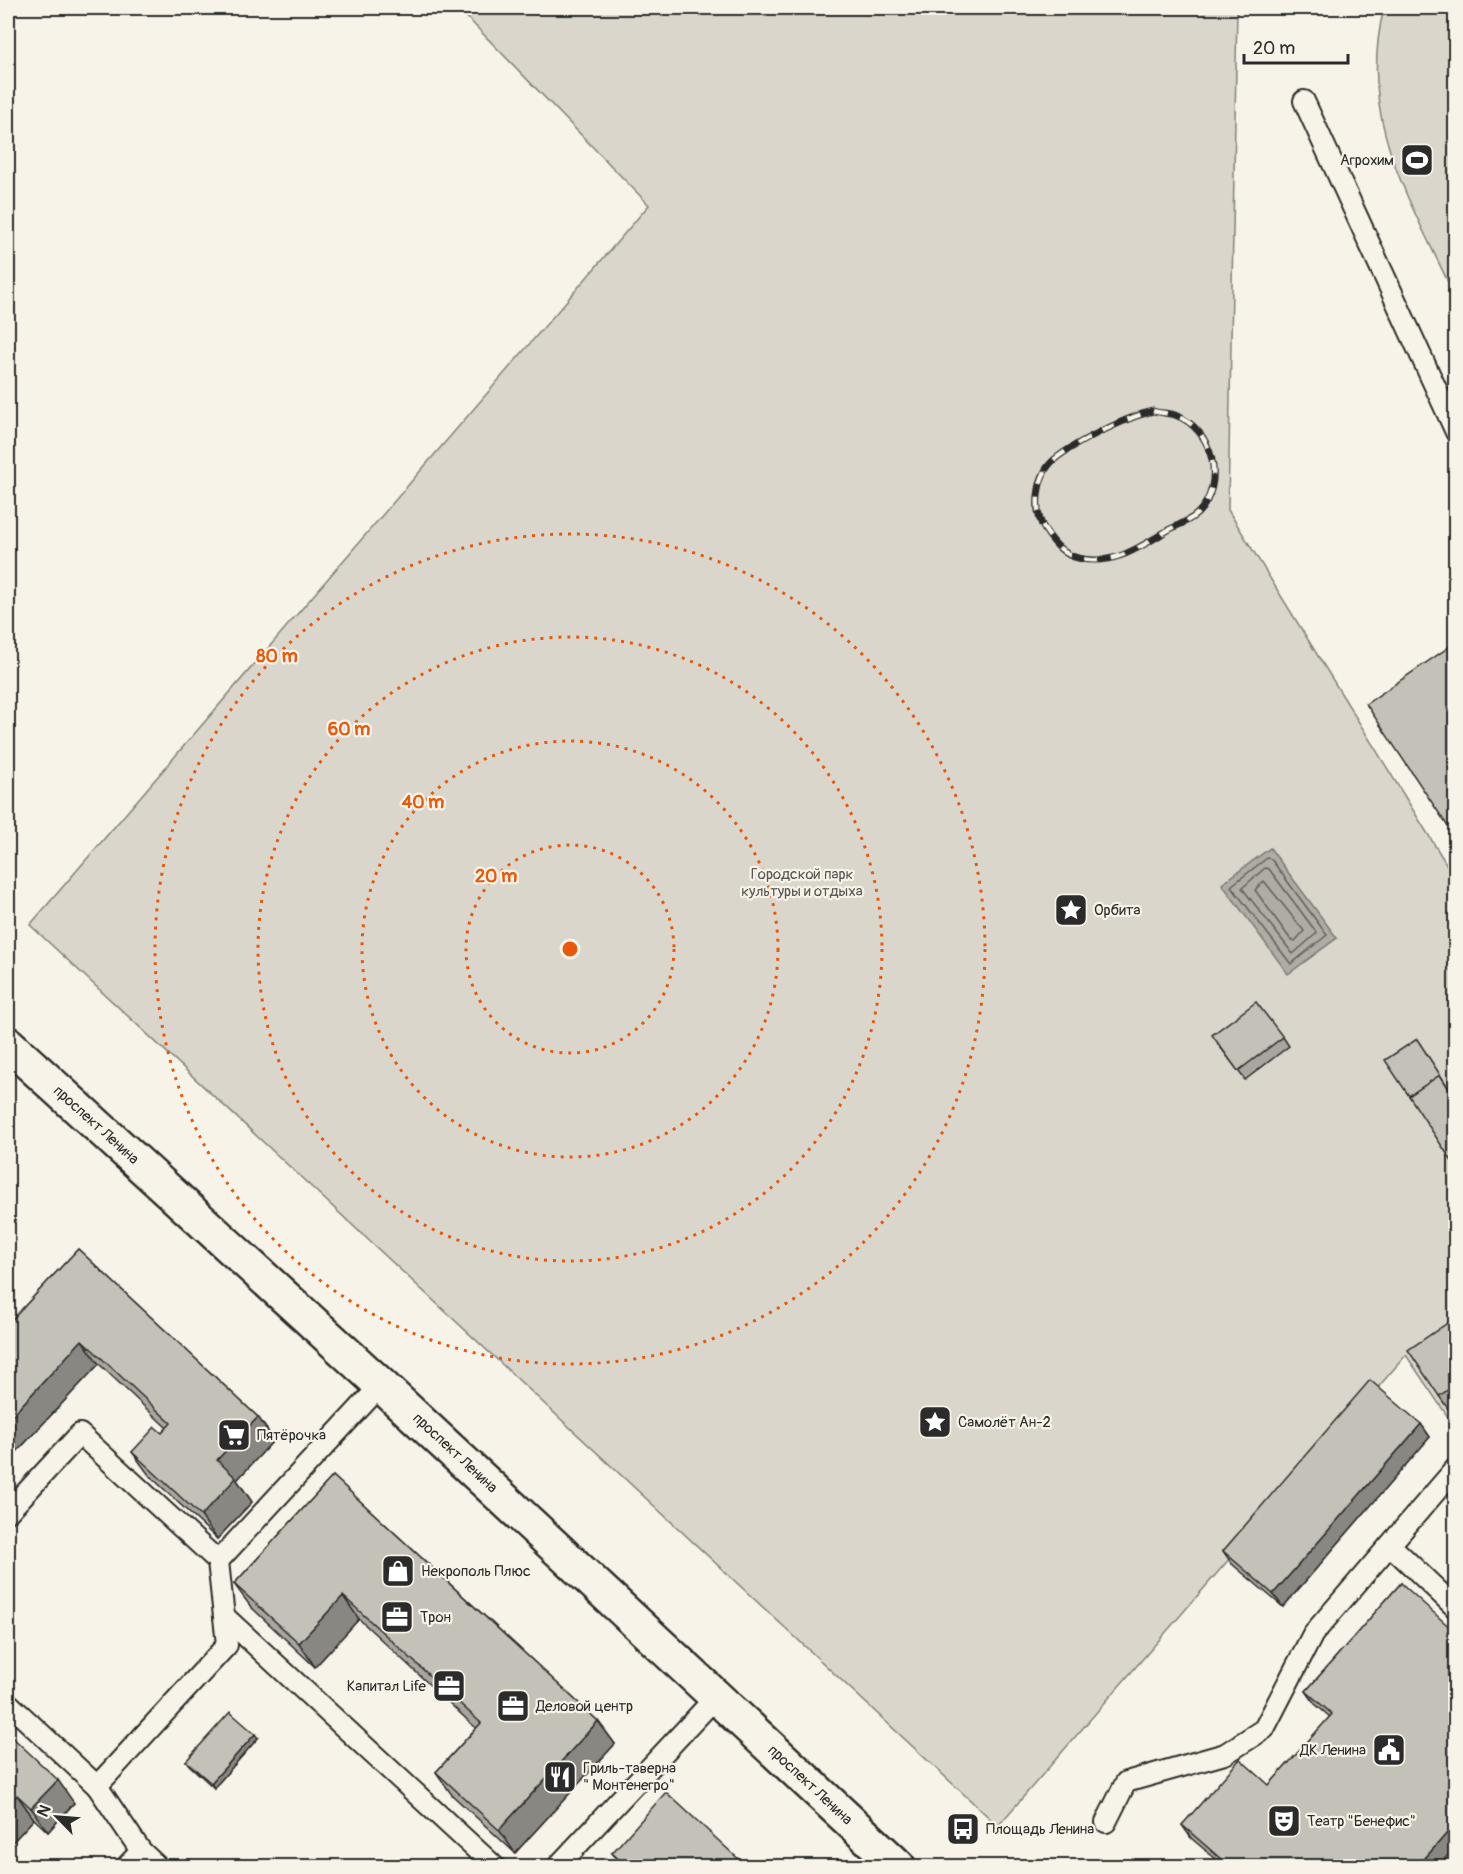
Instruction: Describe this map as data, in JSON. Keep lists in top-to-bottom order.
{
  "streets": {
    "main road": ["проспект Ленина"]
  },
  "parks": ["Городской парк культуры и отдыха"],
  "places": {
    "sports": ["Агрохим"],
    "place": ["Орбита", "Самолёт Ан-2"],
    "supermarket": ["Пятёрочка"],
    "shop": ["Некрополь Плюс"],
    "office": ["Трон", "Капитал Life", "Деловой центр"],
    "public building": ["ДК Ленина"],
    "restaurant": ["Гриль-таверна \" Монтенегро\""],
    "theatre": ["Театр \"Бенефис\""],
    "bus stop": ["Площадь Ленина"]
  },
  "scale_bar": "20 m",
  "north": "top left",
  "rings": [
    "80 m",
    "60 m",
    "40 m",
    "20 m"
  ]
}
